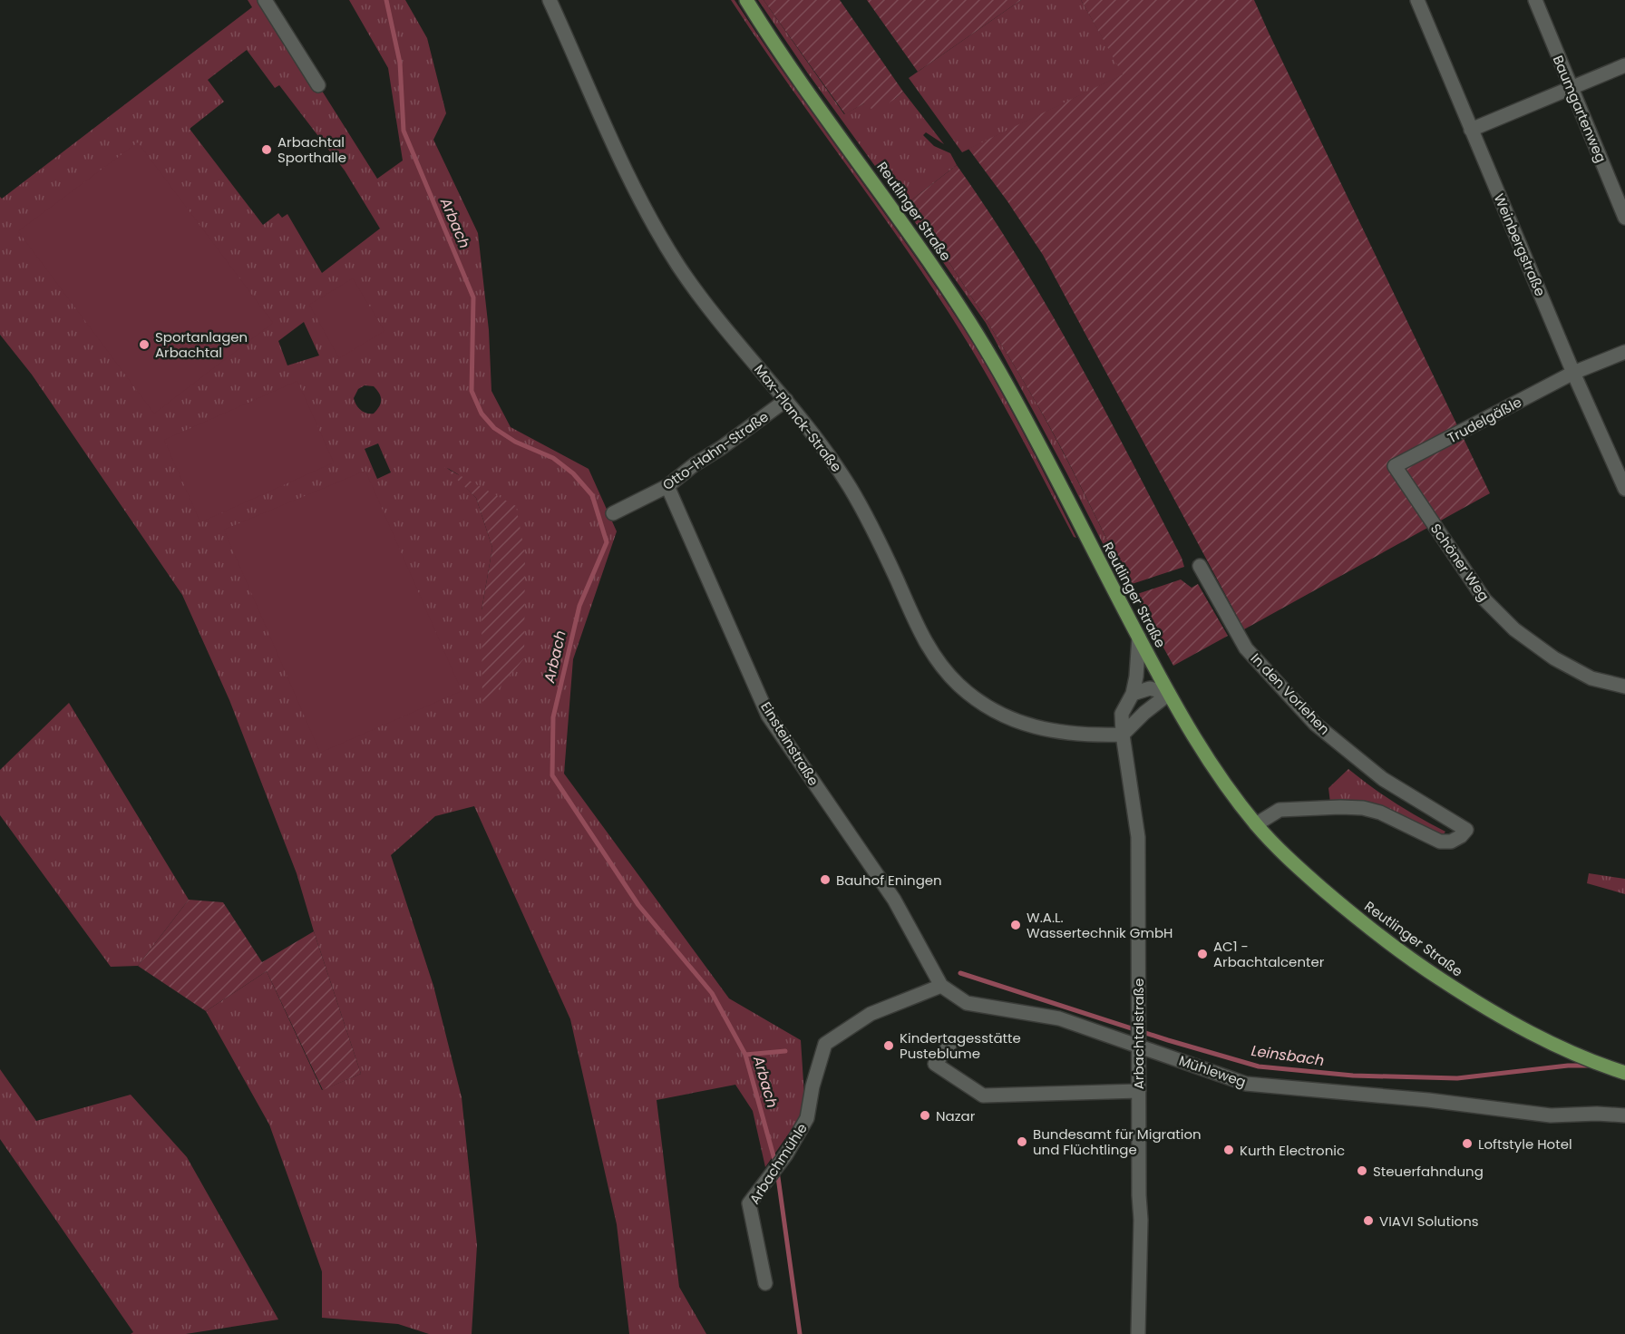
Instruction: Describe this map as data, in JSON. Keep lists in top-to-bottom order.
{
  "streets": {
    "main road": ["Reutlinger Straße"],
    "street": [
      "Baumgartenweg",
      "Weinbergstraße",
      "Max-Planck-Straße",
      "Trudelgäßle",
      "Otto-Hahn-Straße",
      "Schöner Weg",
      "In den Vorlehen",
      "Einsteinstraße",
      "Arbachtalstraße",
      "Mühleweg",
      "Arbachmühle"
    ]
  },
  "crossings": [
    ["Reutlinger Straße", "In den Vorlehen"],
    ["Reutlinger Straße", "Arbachtalstraße"],
    ["Weinbergstraße", "Trudelgäßle"],
    ["Max-Planck-Straße", "Otto-Hahn-Straße"],
    ["Max-Planck-Straße", "Arbachtalstraße"],
    ["Trudelgäßle", "Schöner Weg"],
    ["Otto-Hahn-Straße", "Einsteinstraße"],
    ["Einsteinstraße", "Mühleweg"],
    ["Einsteinstraße", "Arbachmühle"],
    ["Arbachtalstraße", "Mühleweg"],
    ["Mühleweg", "Arbachmühle"]
  ],
  "water": ["Arbach", "Leinsbach"],
  "places": [
    "Arbachtal Sporthalle",
    "Sportanlagen Arbachtal",
    "Bauhof Eningen",
    "W.A.L. Wassertechnik GmbH",
    "AC1 - Arbachtalcenter",
    "Kindertagesstätte Pusteblume",
    "Nazar",
    "Bundesamt für Migration und Flüchtlinge",
    "Loftstyle Hotel",
    "Kurth Electronic",
    "Steuerfahndung",
    "VIAVI Solutions"
  ]
}
